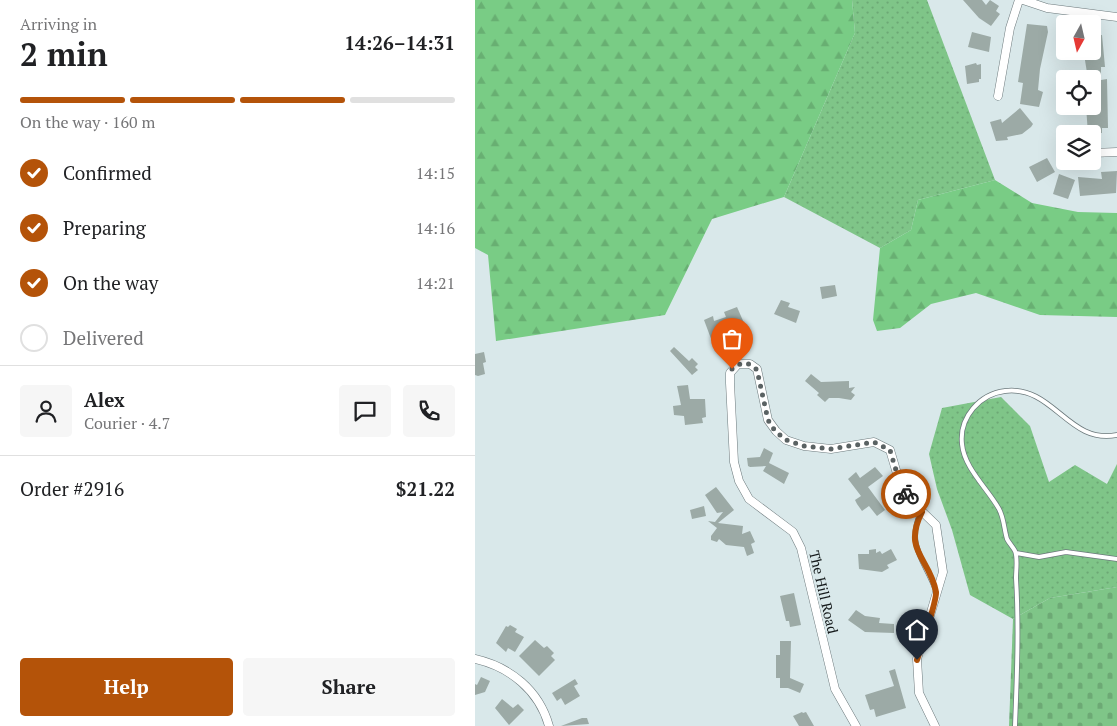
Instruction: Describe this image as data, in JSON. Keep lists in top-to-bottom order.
{
  "streets": {
    "street": ["The Hill Road"]
  },
  "north": "bottom",
  "page": {
    "heading": ["2 min", "Arriving in", "14:26–14:31"],
    "panel": [
      "Alex",
      "Courier · 4.7",
      "Order #2916",
      "$21.22"
    ],
    "bar": "On the way · 160 m",
    "list": [
      ["Confirmed", "14:15"],
      ["Preparing", "14:16"],
      ["On the way", "14:21"],
      "Delivered"
    ],
    "buttons": ["Help", "Share"]
  }
}
